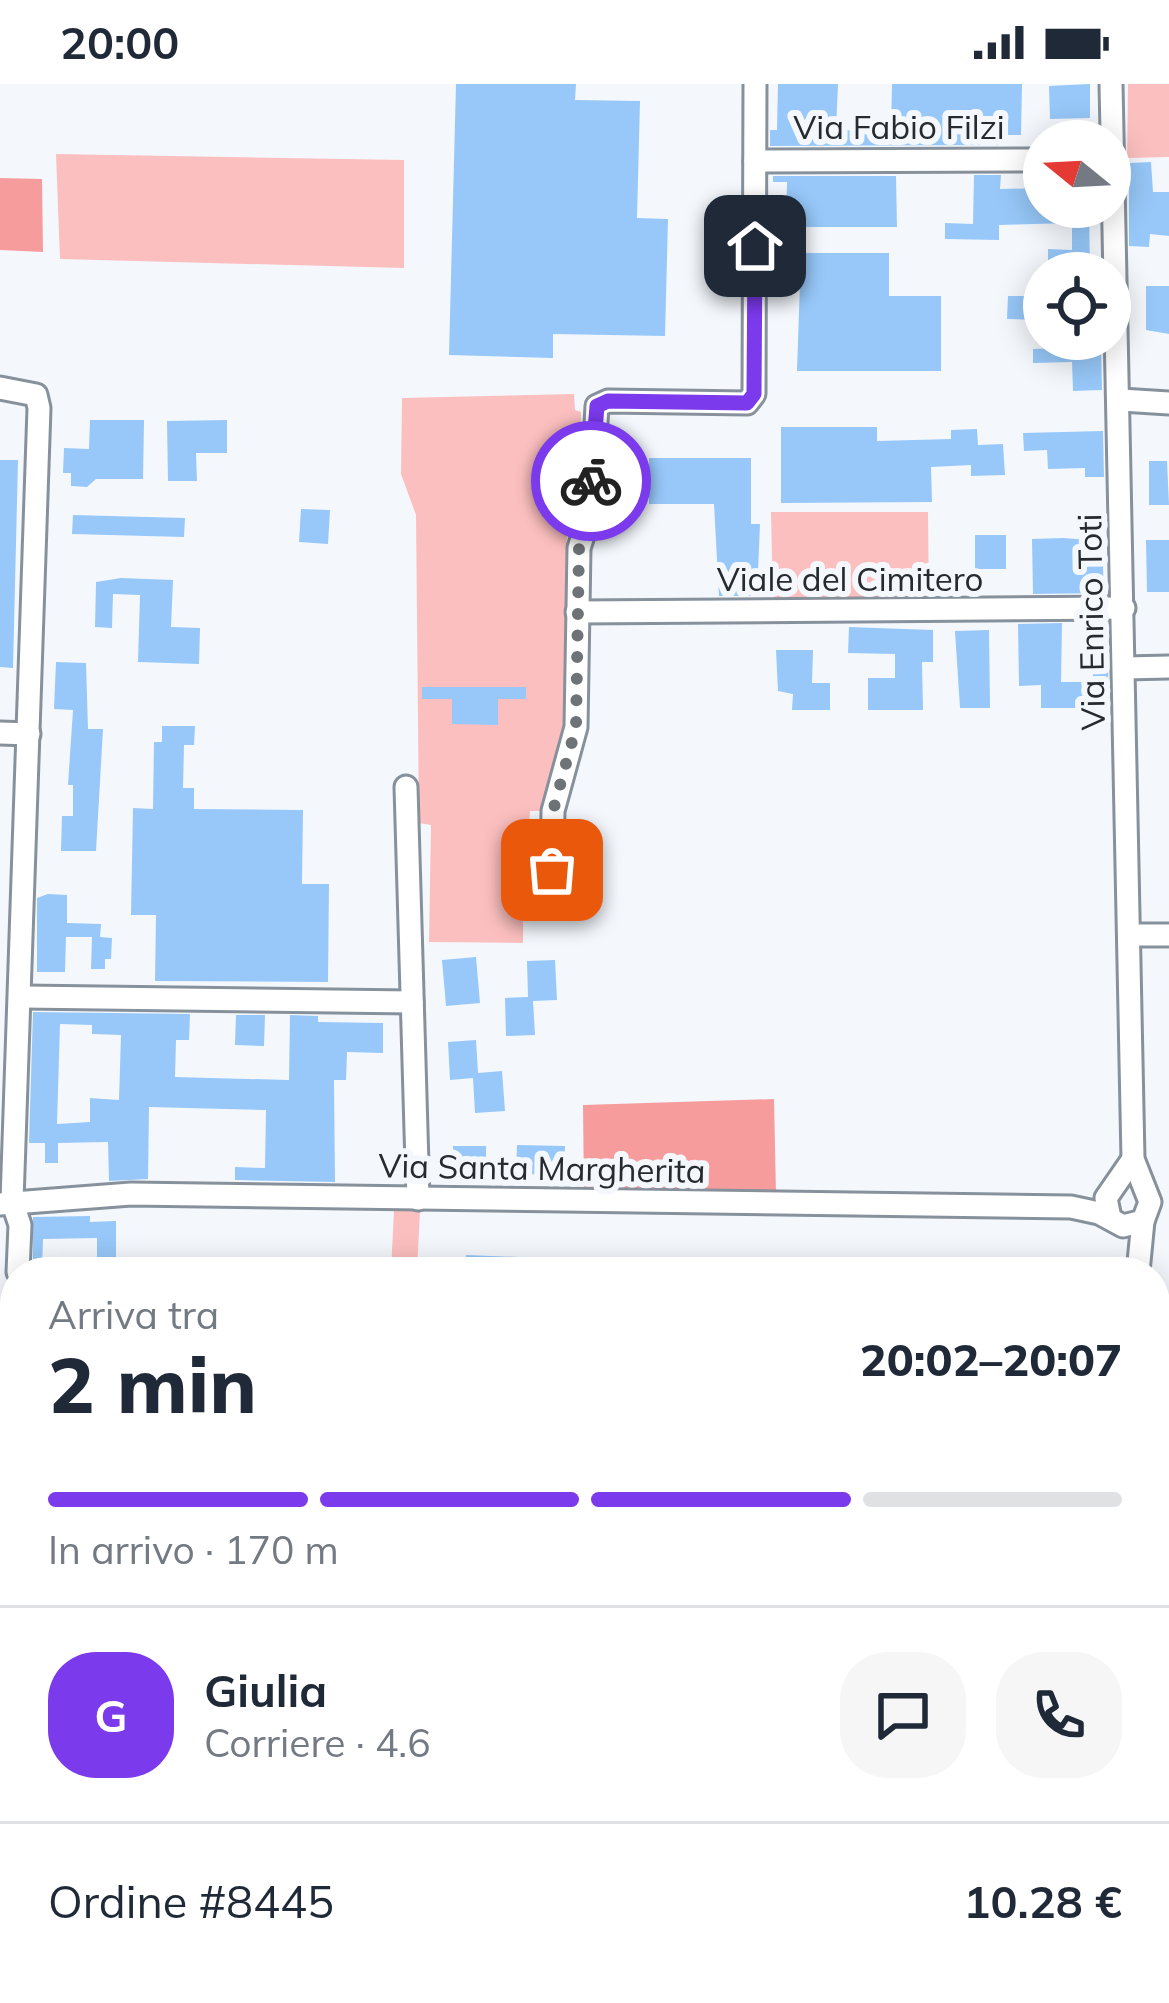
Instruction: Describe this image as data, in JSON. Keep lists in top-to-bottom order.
{
  "streets": {
    "street": [
      "Via Fabio Filzi",
      "Viale del Cimitero",
      "Via Enrico Toti",
      "Via Santa Margherita"
    ]
  },
  "crossings": [
    ["Viale del Cimitero", "Via Enrico Toti"],
    ["Via Enrico Toti", "Via Santa Margherita"]
  ],
  "north": "left",
  "page": {
    "status": "20:00",
    "heading": ["2 min", "Arriva tra", "20:02–20:07"],
    "panel": [
      "Giulia",
      "Corriere · 4.6",
      "Ordine #8445",
      "10.28 €"
    ],
    "bar": "In arrivo · 170 m",
    "round": "G"
  }
}
